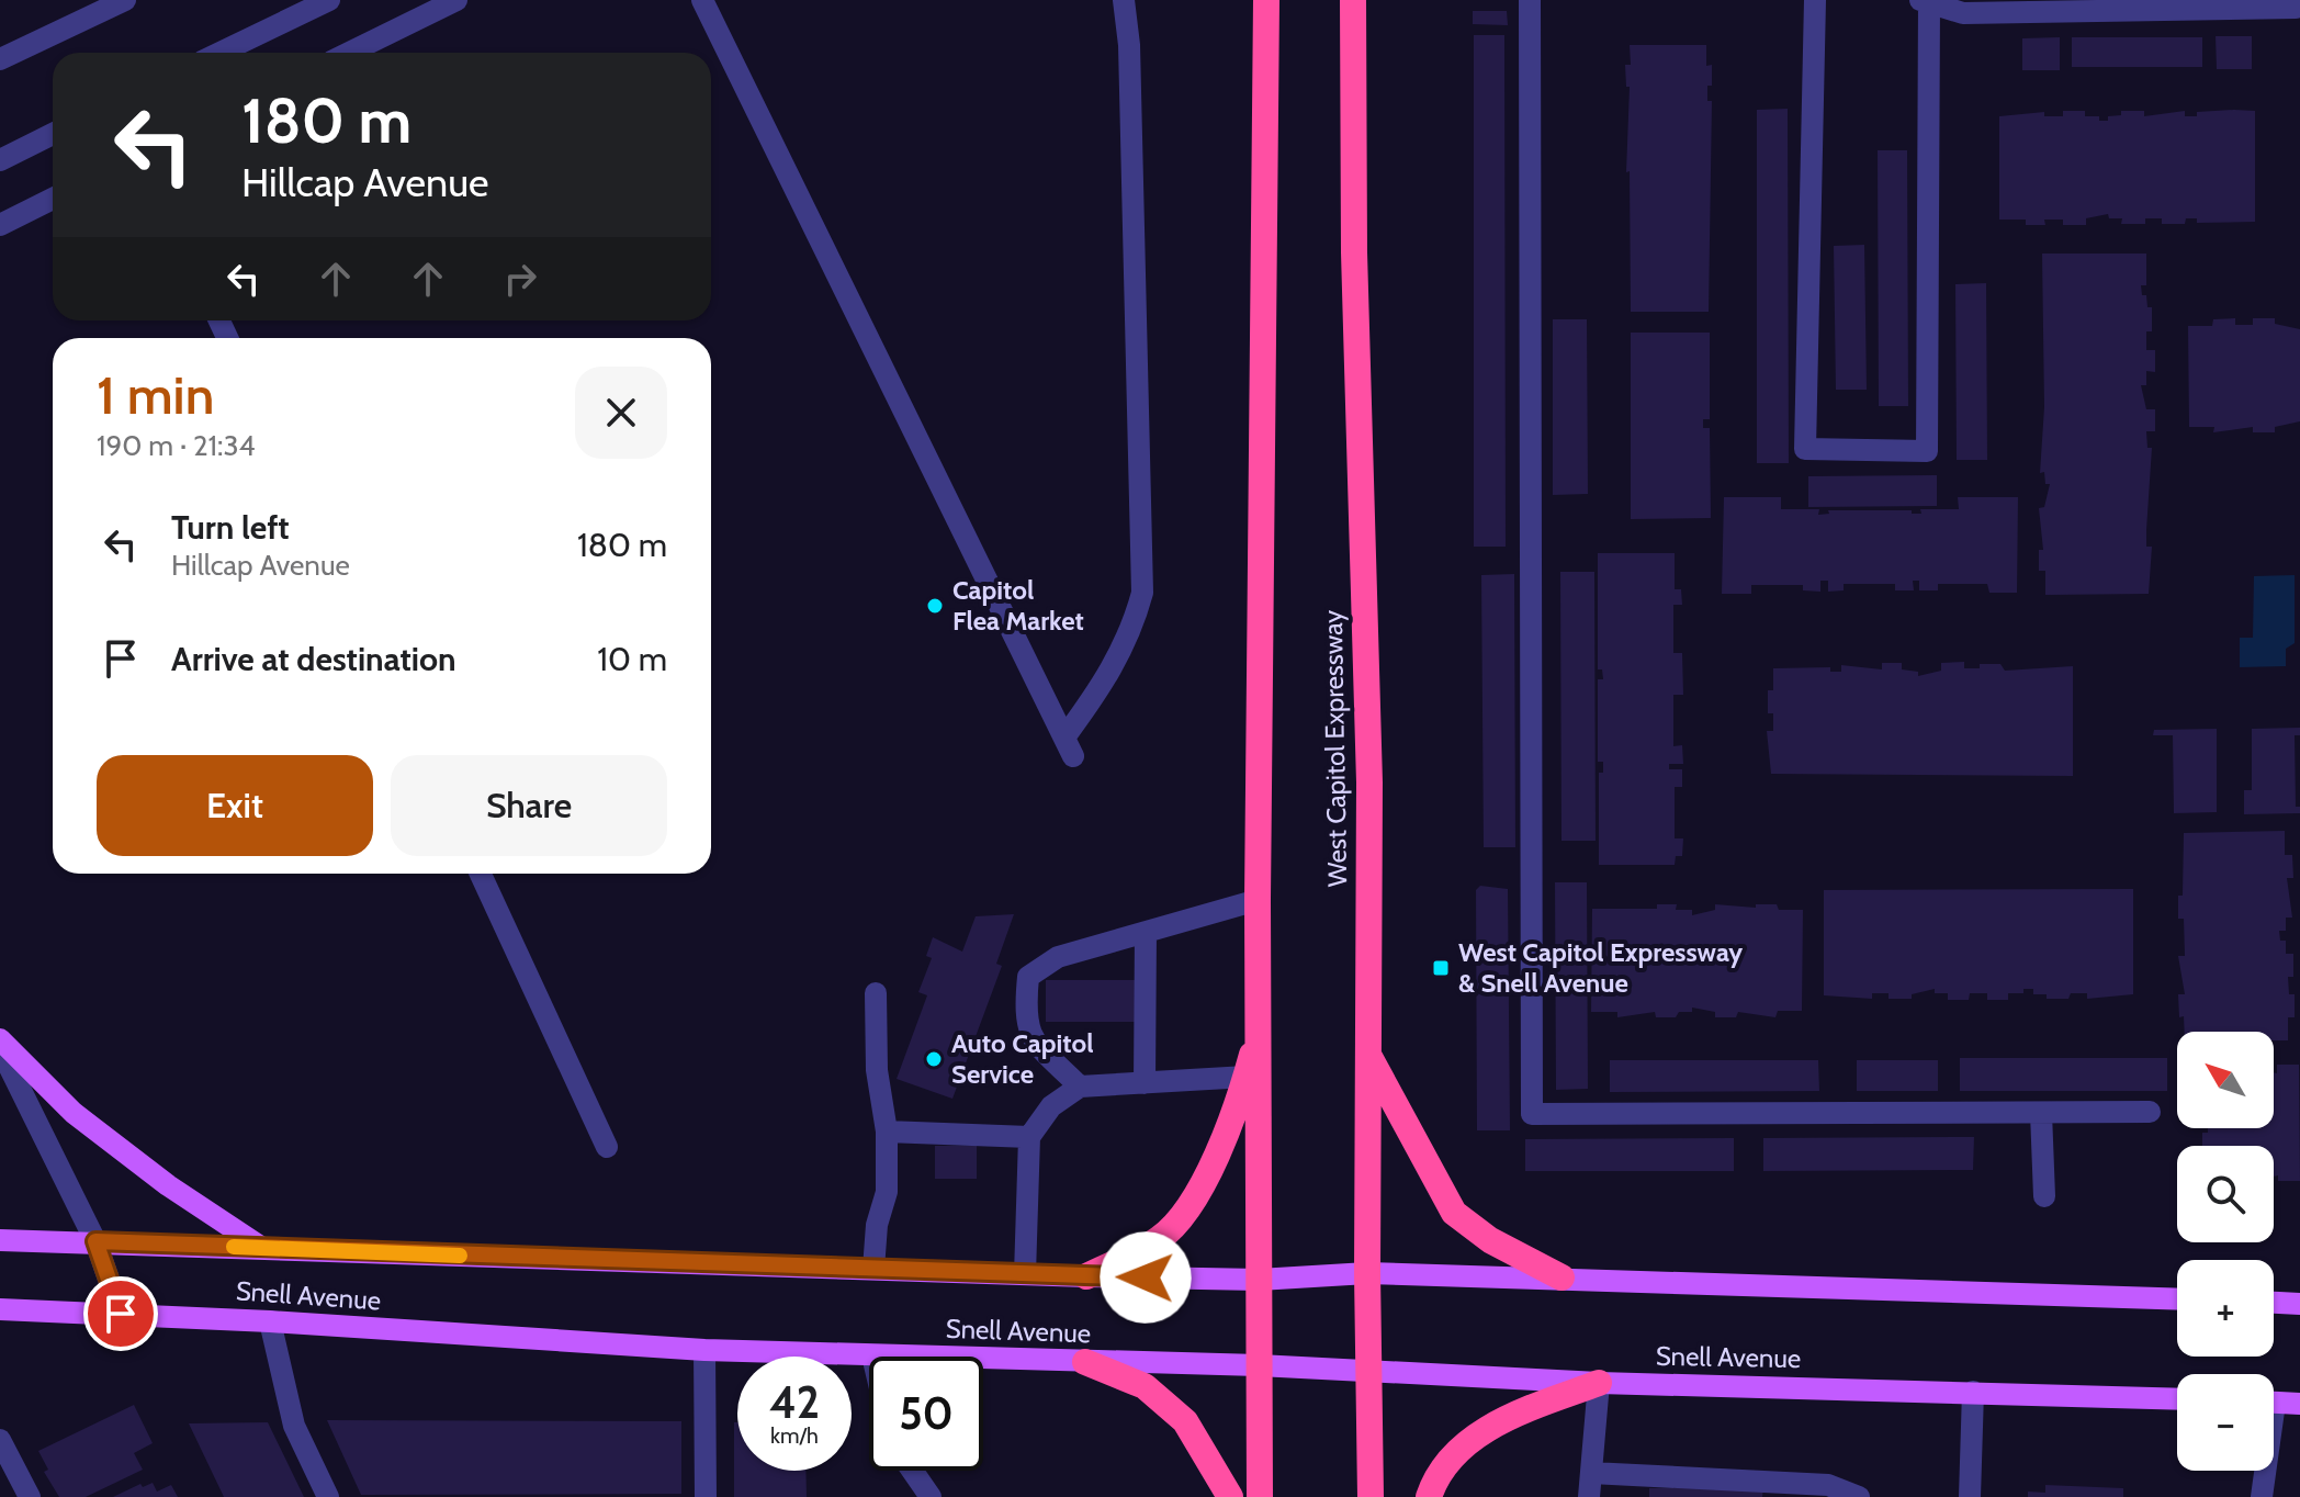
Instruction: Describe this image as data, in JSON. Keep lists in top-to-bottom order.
{
  "streets": {
    "highway": ["West Capitol Expressway"],
    "main road": ["Snell Avenue"]
  },
  "crossings": [
    ["West Capitol Expressway", "Snell Avenue"]
  ],
  "places": {
    "other": ["Capitol Flea Market", "Auto Capitol Service"],
    "transit": ["West Capitol Expressway & Snell Avenue"]
  },
  "north": "top left",
  "page": {
    "turn": ["180 m", "Hillcap Avenue"],
    "heading": ["1 min", "190 m · 21:34"],
    "list": [
      {
        "name": "Turn left",
        "note": "Hillcap Avenue",
        "value": "180 m"
      },
      {
        "name": "Arrive at destination",
        "value": "10 m"
      }
    ],
    "buttons": ["Exit", "Share"],
    "map_buttons": ["+", "−"],
    "speed": "42 km/h",
    "limit": "50"
  }
}
